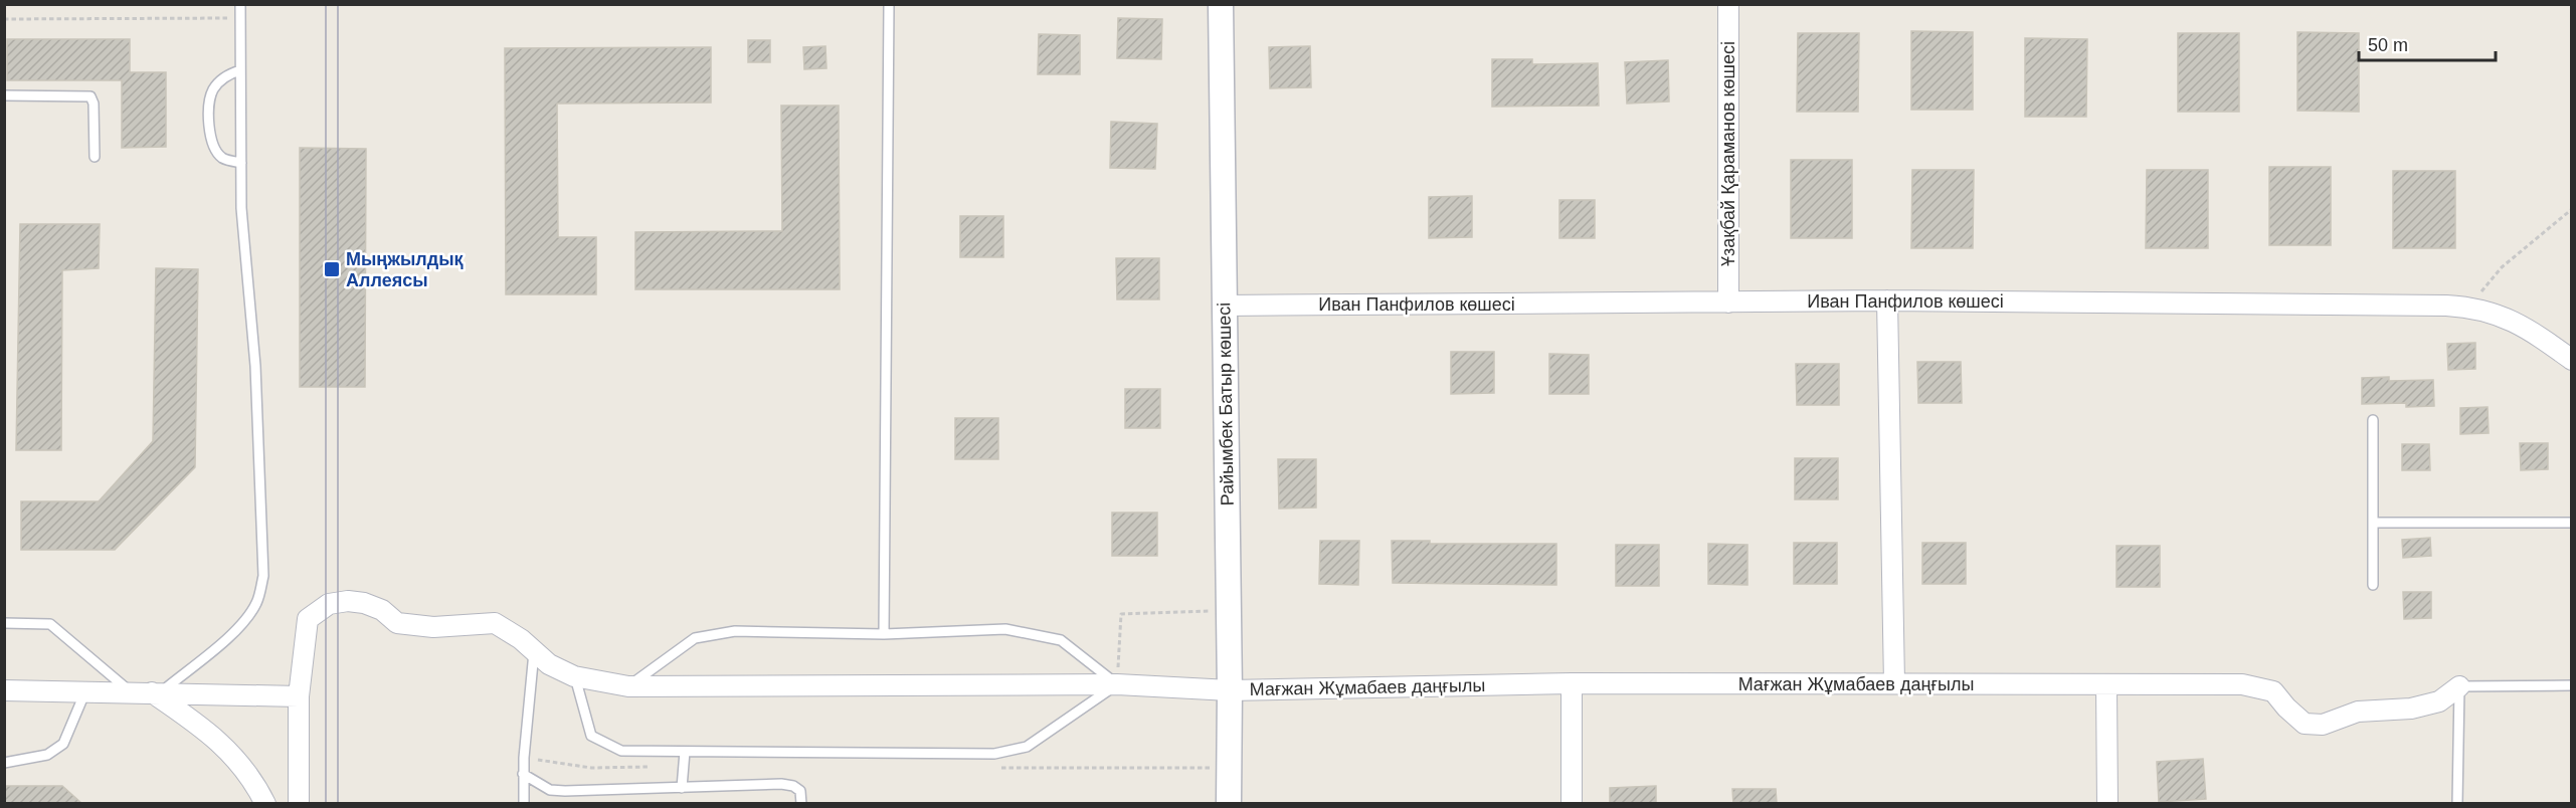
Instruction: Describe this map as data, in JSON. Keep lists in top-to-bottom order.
{
  "streets": {
    "street": [
      "Ұзақбай Қараманов көшесі",
      "Иван Панфилов көшесі",
      "Райымбек Батыр көшесі",
      "Мағжан Жұмабаев даңғылы"
    ]
  },
  "crossings": [
    ["Ұзақбай Қараманов көшесі", "Иван Панфилов көшесі"],
    ["Иван Панфилов көшесі", "Райымбек Батыр көшесі"],
    ["Райымбек Батыр көшесі", "Мағжан Жұмабаев даңғылы"]
  ],
  "places": {
    "transit": ["Мыңжылдық Аллеясы"]
  },
  "scale_bar": "50 m"
}
